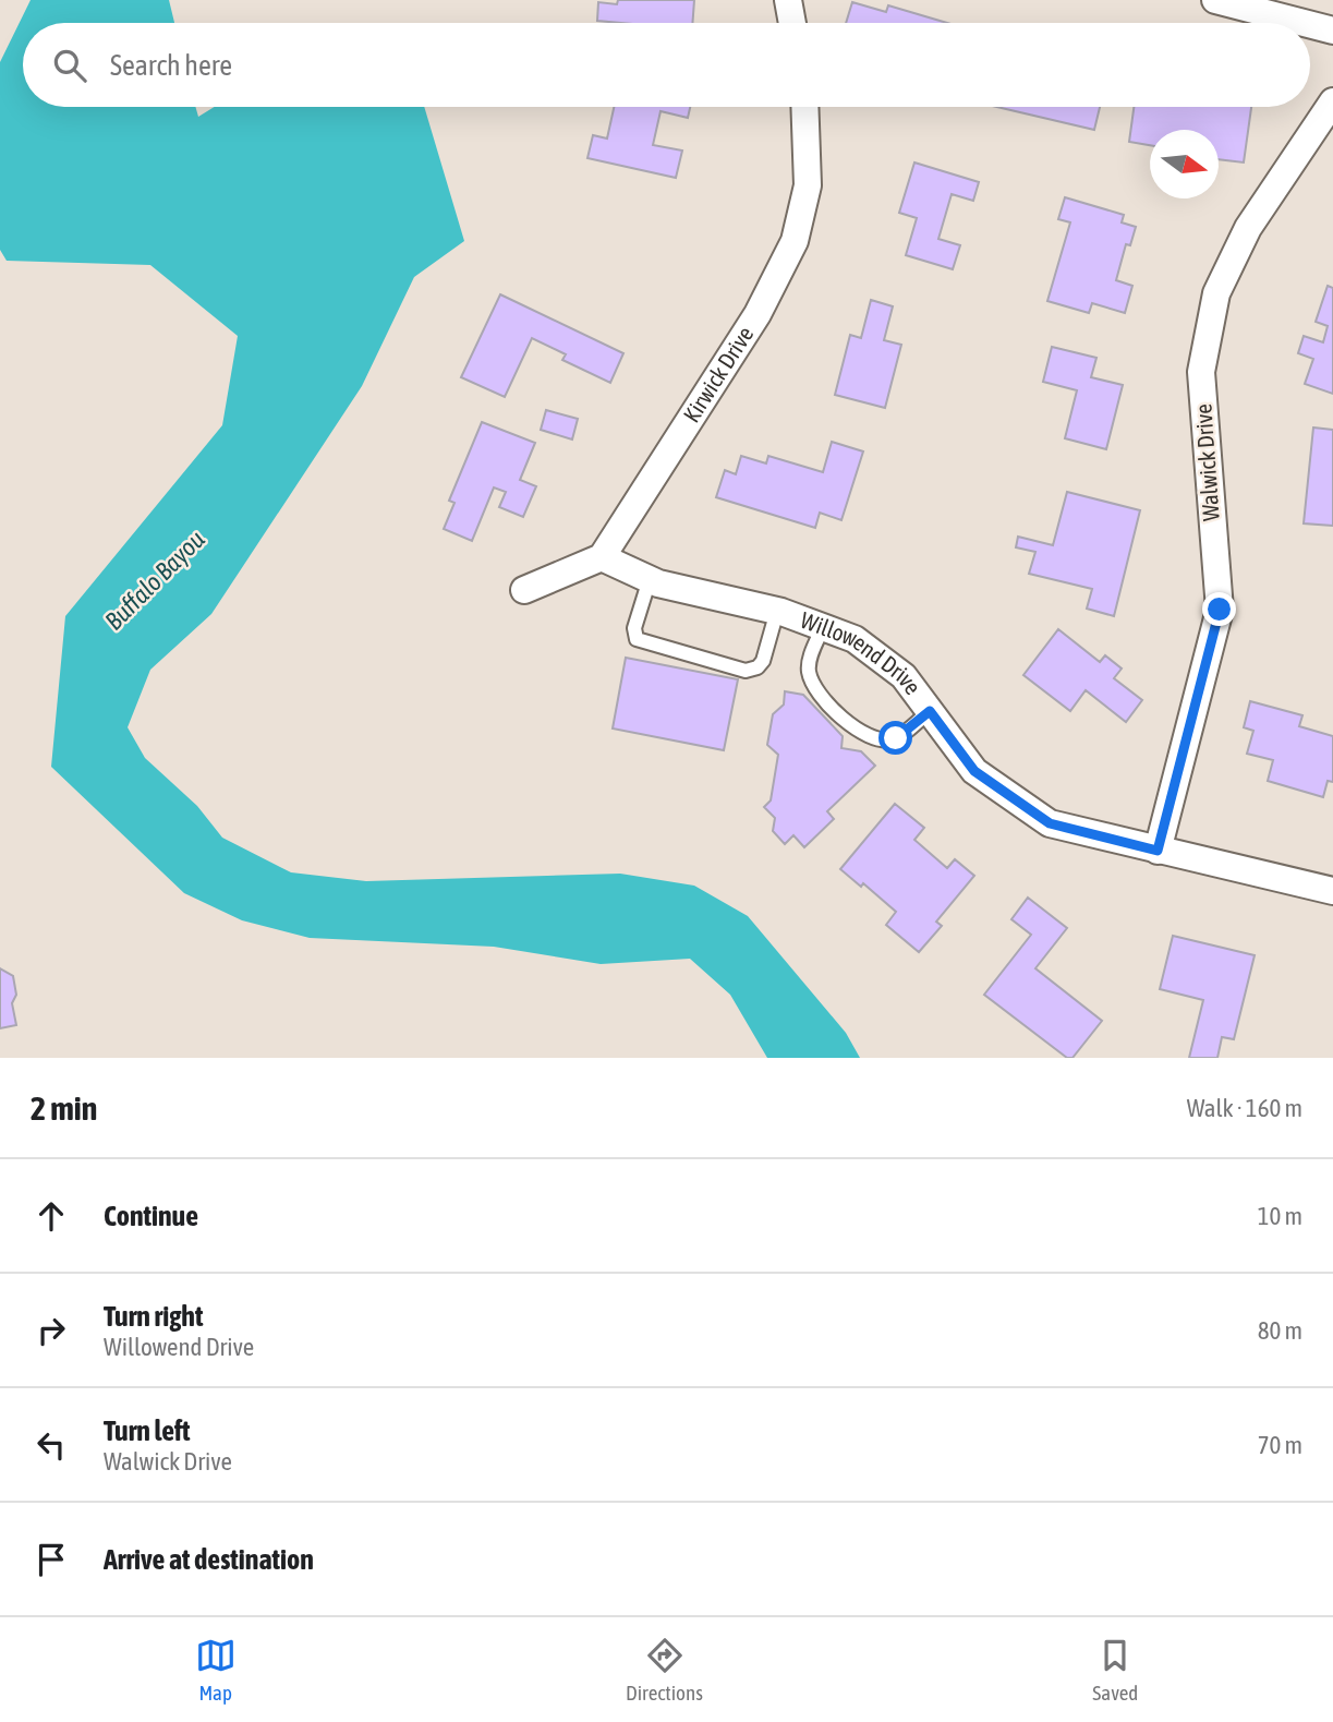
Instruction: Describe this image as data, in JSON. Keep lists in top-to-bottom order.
{
  "streets": {
    "street": ["Kirwick Drive", "Walwick Drive", "Willowend Drive"]
  },
  "crossings": [
    ["Kirwick Drive", "Willowend Drive"],
    ["Walwick Drive", "Willowend Drive"]
  ],
  "water": ["Buffalo Bayou"],
  "north": "right",
  "page": {
    "search": "Search here",
    "heading": ["2 min", "Walk · 160 m"],
    "list": [
      ["Continue", "10 m"],
      ["Turn right", "Willowend Drive", "80 m"],
      ["Turn left", "Walwick Drive", "70 m"],
      "Arrive at destination"
    ],
    "nav": ["Map", "Directions", "Saved"]
  }
}
